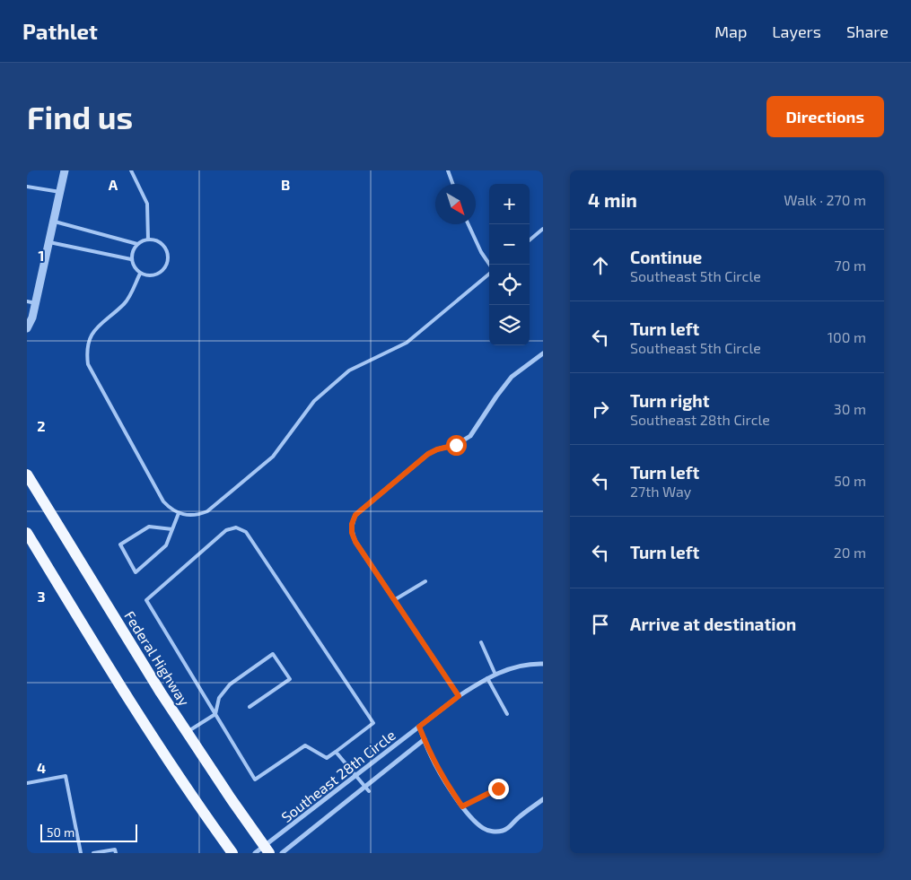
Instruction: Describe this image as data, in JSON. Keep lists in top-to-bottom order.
{
  "streets": {
    "main road": ["Federal Highway"],
    "street": ["Southeast 28th Circle"]
  },
  "crossings": [
    ["Federal Highway", "Southeast 28th Circle"]
  ],
  "scale_bar": "50 m",
  "north": "bottom right",
  "page": {
    "header": "Pathlet",
    "nav": ["Map", "Layers", "Share"],
    "buttons": "Directions",
    "title": "Find us",
    "heading": ["4 min", "Walk · 270 m"],
    "map_buttons": ["+", "−"],
    "list": [
      ["Continue", "Southeast 5th Circle", "70 m"],
      ["Turn left", "Southeast 5th Circle", "100 m"],
      ["Turn right", "Southeast 28th Circle", "30 m"],
      ["Turn left", "27th Way", "50 m"],
      ["Turn left", "20 m"],
      "Arrive at destination"
    ],
    "scale": "50 m"
  },
  "grid": {
    "columns": ["A", "B"],
    "rows": [
      "1",
      "2",
      "3",
      "4"
    ]
  }
}
